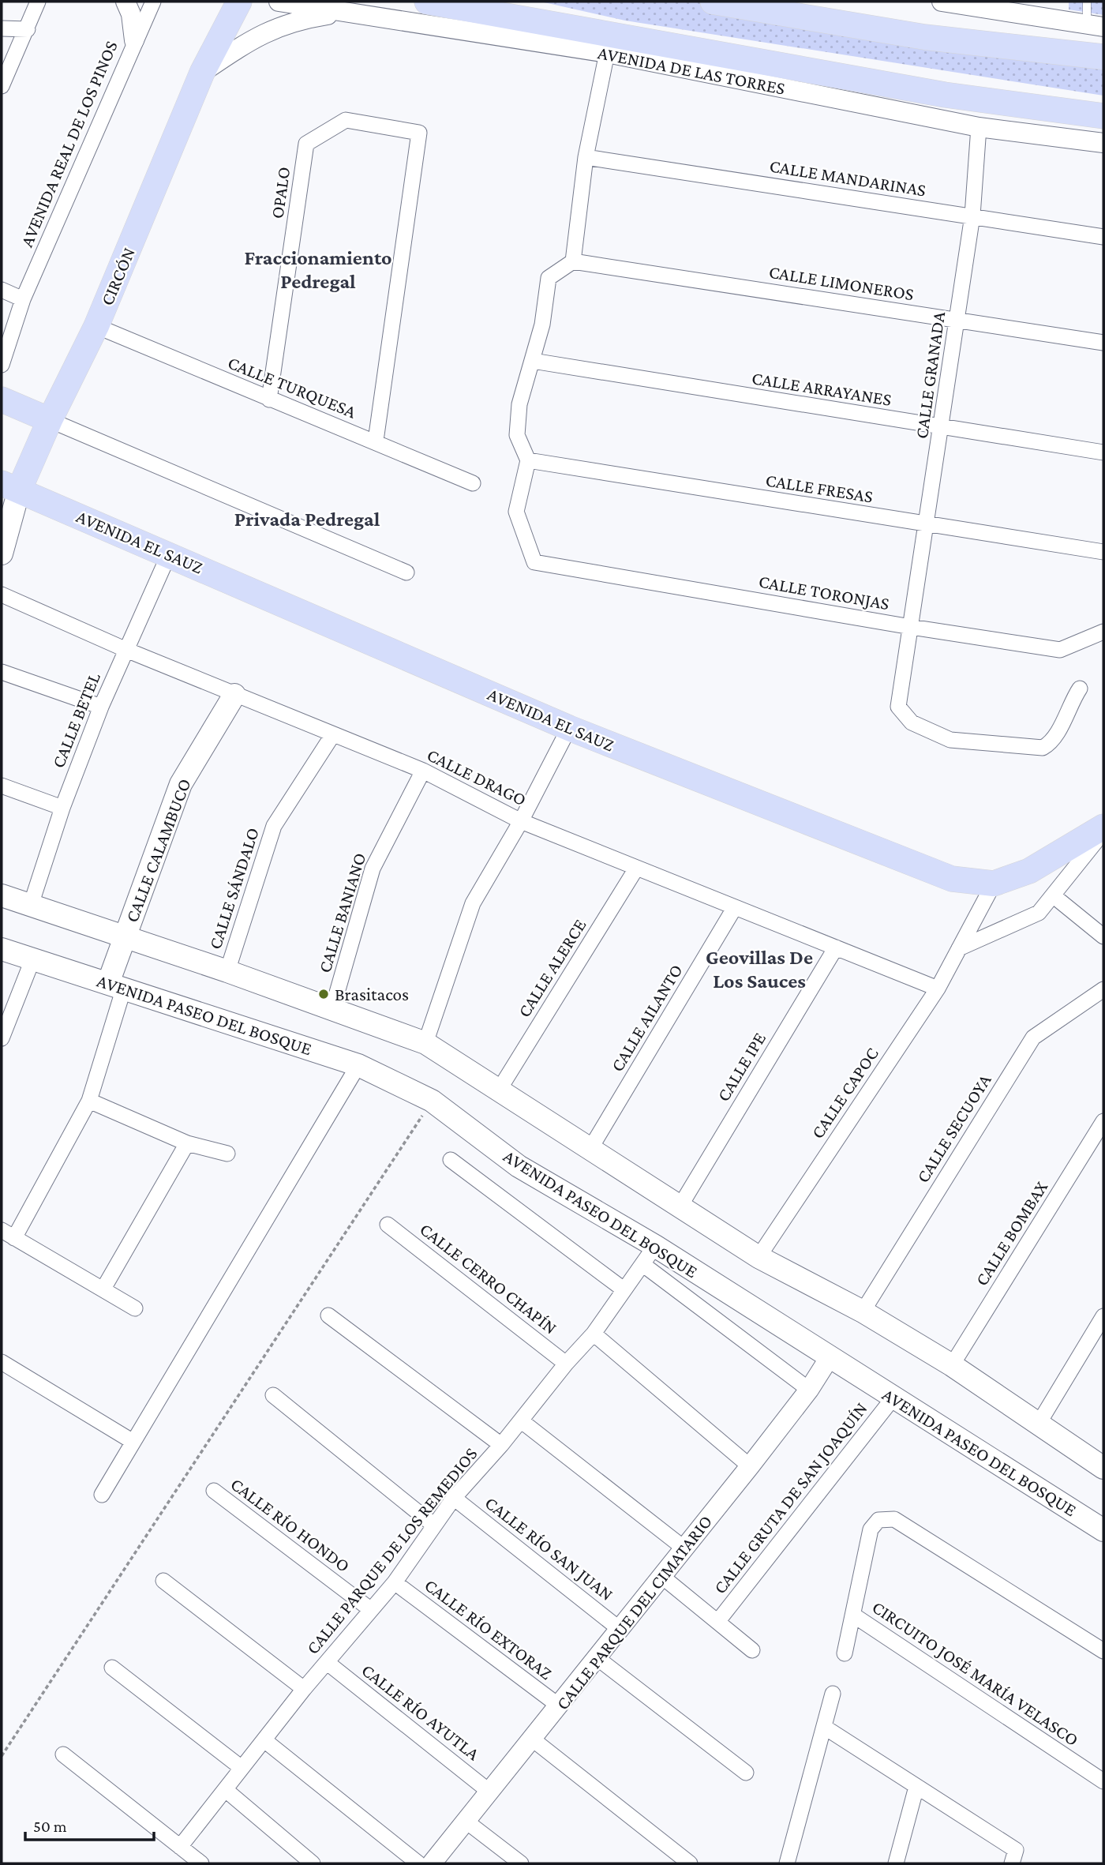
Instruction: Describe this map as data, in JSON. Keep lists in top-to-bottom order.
{
  "streets": {
    "main road": [
      "AVENIDA DE LAS TORRES",
      "CIRCÓN",
      "AVENIDA EL SAUZ",
      "CALLE CALAMBUCO",
      "AVENIDA PASEO DEL BOSQUE"
    ],
    "street": [
      "AVENIDA REAL DE LOS PINOS",
      "CALLE MANDARINAS",
      "OPALO",
      "CALLE LIMONEROS",
      "CALLE GRANADA",
      "CALLE TURQUESA",
      "CALLE ARRAYANES",
      "CALLE FRESAS",
      "CALLE TORONJAS",
      "CALLE BETEL",
      "CALLE DRAGO",
      "CALLE SÁNDALO",
      "CALLE BANIANO",
      "CALLE ALERCE",
      "CALLE AILANTO",
      "CALLE IPE",
      "CALLE CAPOC",
      "CALLE SECUOYA",
      "CALLE BOMBAX",
      "CALLE CERRO CHAPÍN",
      "CALLE GRUTA DE SAN JOAQUÍN",
      "CALLE RÍO HONDO",
      "CALLE RÍO SAN JUAN",
      "CALLE PARQUE DE LOS REMEDIOS",
      "CALLE PARQUE DEL CIMATARIO",
      "CALLE RÍO EXTORAZ",
      "CIRCUITO JOSÉ MARÍA VELASCO",
      "CALLE RÍO AYUTLA"
    ]
  },
  "crossings": [
    ["AVENIDA DE LAS TORRES", "CALLE GRANADA"],
    ["CALLE MANDARINAS", "CALLE GRANADA"],
    ["OPALO", "CALLE TURQUESA"],
    ["CIRCÓN", "CALLE TURQUESA"],
    ["CIRCÓN", "AVENIDA EL SAUZ"],
    ["CALLE LIMONEROS", "CALLE GRANADA"],
    ["CALLE GRANADA", "CALLE ARRAYANES"],
    ["CALLE GRANADA", "CALLE FRESAS"],
    ["CALLE GRANADA", "CALLE TORONJAS"],
    ["CALLE FRESAS", "CALLE TORONJAS"],
    ["AVENIDA EL SAUZ", "CALLE BETEL"],
    ["AVENIDA EL SAUZ", "CALLE CAPOC"],
    ["CALLE BETEL", "CALLE DRAGO"],
    ["CALLE DRAGO", "CALLE CALAMBUCO"],
    ["CALLE DRAGO", "CALLE SÁNDALO"],
    ["CALLE DRAGO", "CALLE BANIANO"],
    ["CALLE DRAGO", "CALLE ALERCE"],
    ["CALLE DRAGO", "CALLE AILANTO"],
    ["CALLE DRAGO", "CALLE IPE"],
    ["CALLE DRAGO", "CALLE CAPOC"],
    ["CALLE CALAMBUCO", "AVENIDA PASEO DEL BOSQUE"],
    ["AVENIDA PASEO DEL BOSQUE", "CALLE GRUTA DE SAN JOAQUÍN"],
    ["AVENIDA PASEO DEL BOSQUE", "CALLE PARQUE DE LOS REMEDIOS"],
    ["AVENIDA PASEO DEL BOSQUE", "CALLE PARQUE DEL CIMATARIO"],
    ["CALLE CERRO CHAPÍN", "CALLE PARQUE DE LOS REMEDIOS"],
    ["CALLE RÍO HONDO", "CALLE PARQUE DE LOS REMEDIOS"],
    ["CALLE RÍO SAN JUAN", "CALLE PARQUE DE LOS REMEDIOS"],
    ["CALLE RÍO SAN JUAN", "CALLE PARQUE DEL CIMATARIO"],
    ["CALLE PARQUE DE LOS REMEDIOS", "CALLE RÍO EXTORAZ"],
    ["CALLE PARQUE DE LOS REMEDIOS", "CALLE RÍO AYUTLA"],
    ["CALLE PARQUE DEL CIMATARIO", "CALLE RÍO EXTORAZ"],
    ["CALLE PARQUE DEL CIMATARIO", "CALLE RÍO AYUTLA"]
  ],
  "districts": ["Fraccionamiento Pedregal", "Privada Pedregal", "Geovillas De Los Sauces"],
  "places": ["Brasitacos"],
  "scale_bar": "50 m"
}
